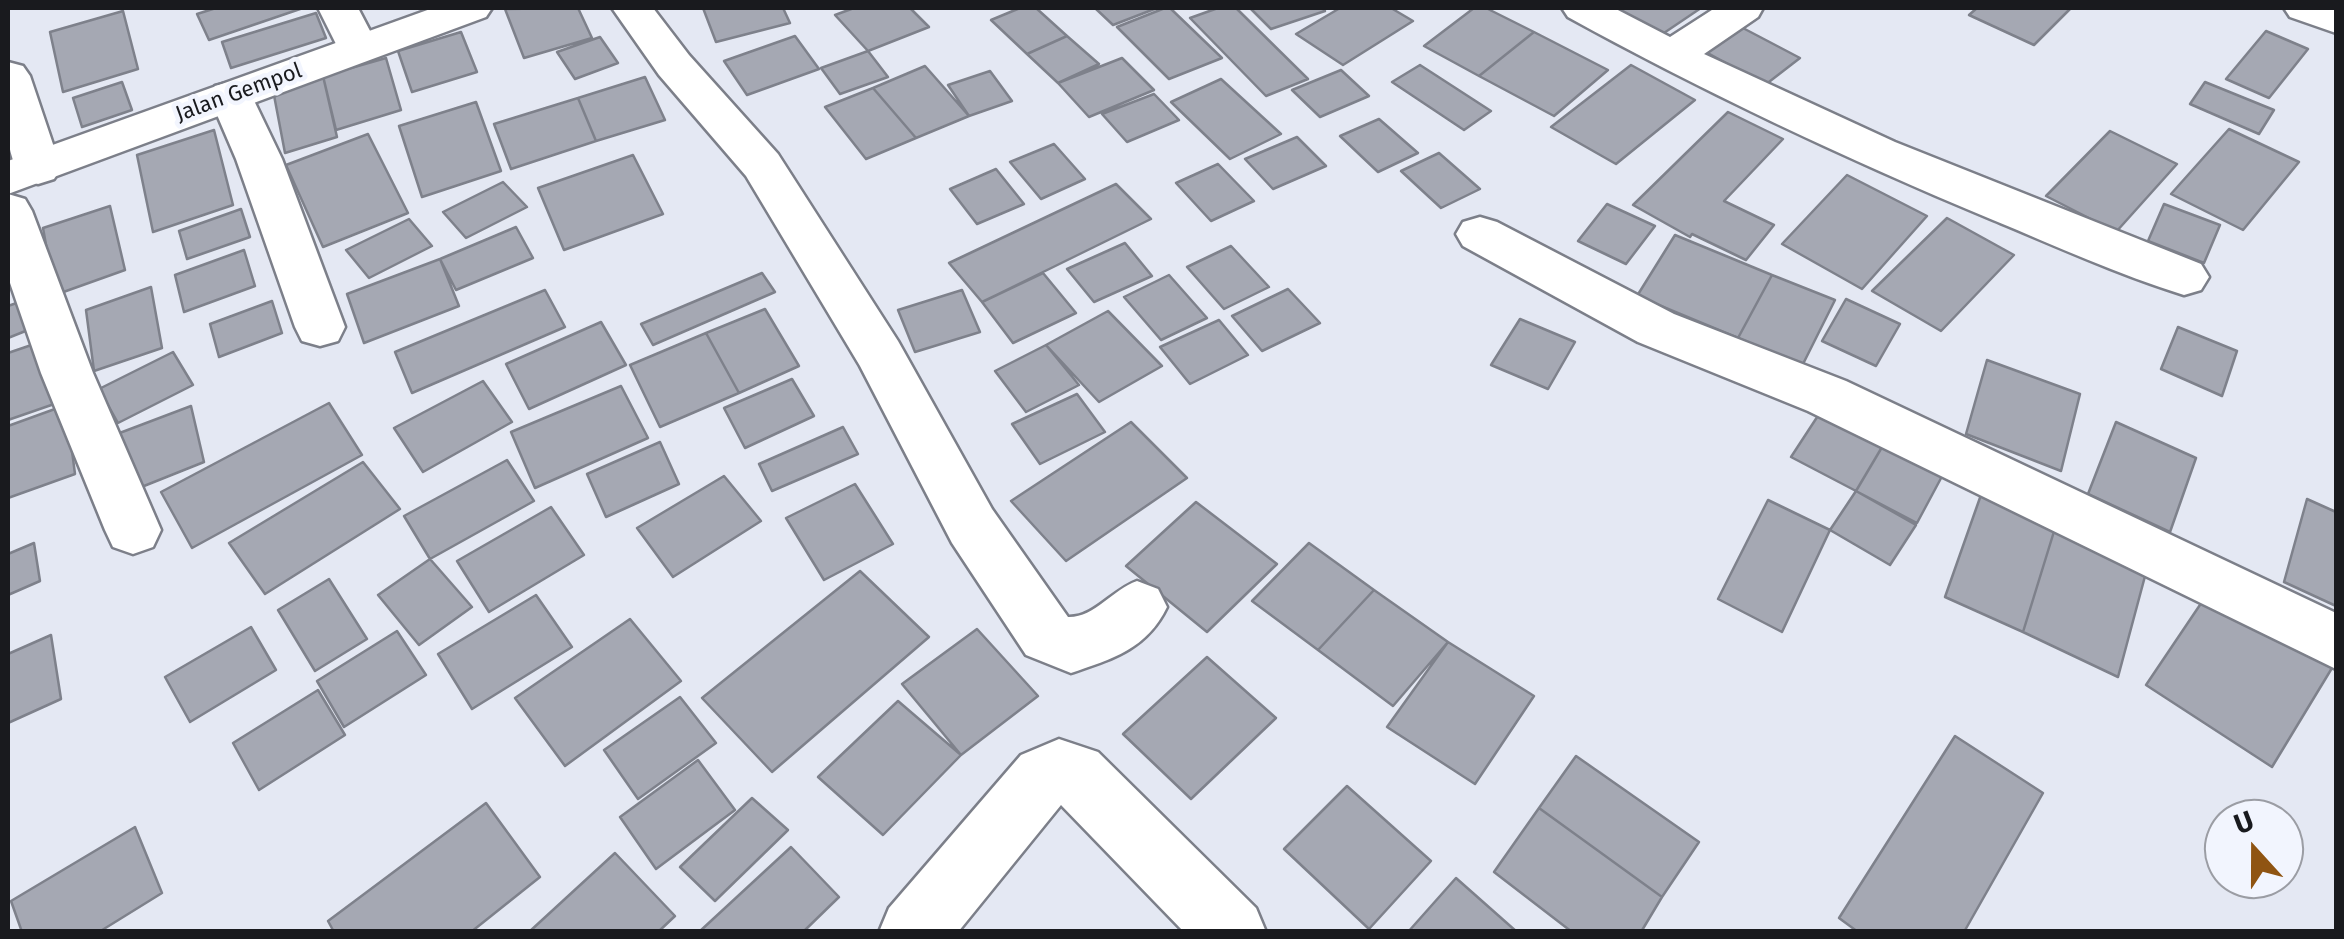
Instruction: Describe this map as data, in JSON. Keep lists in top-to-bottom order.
{
  "streets": {
    "street": ["Jalan Gempol"]
  },
  "north": "top"
}
